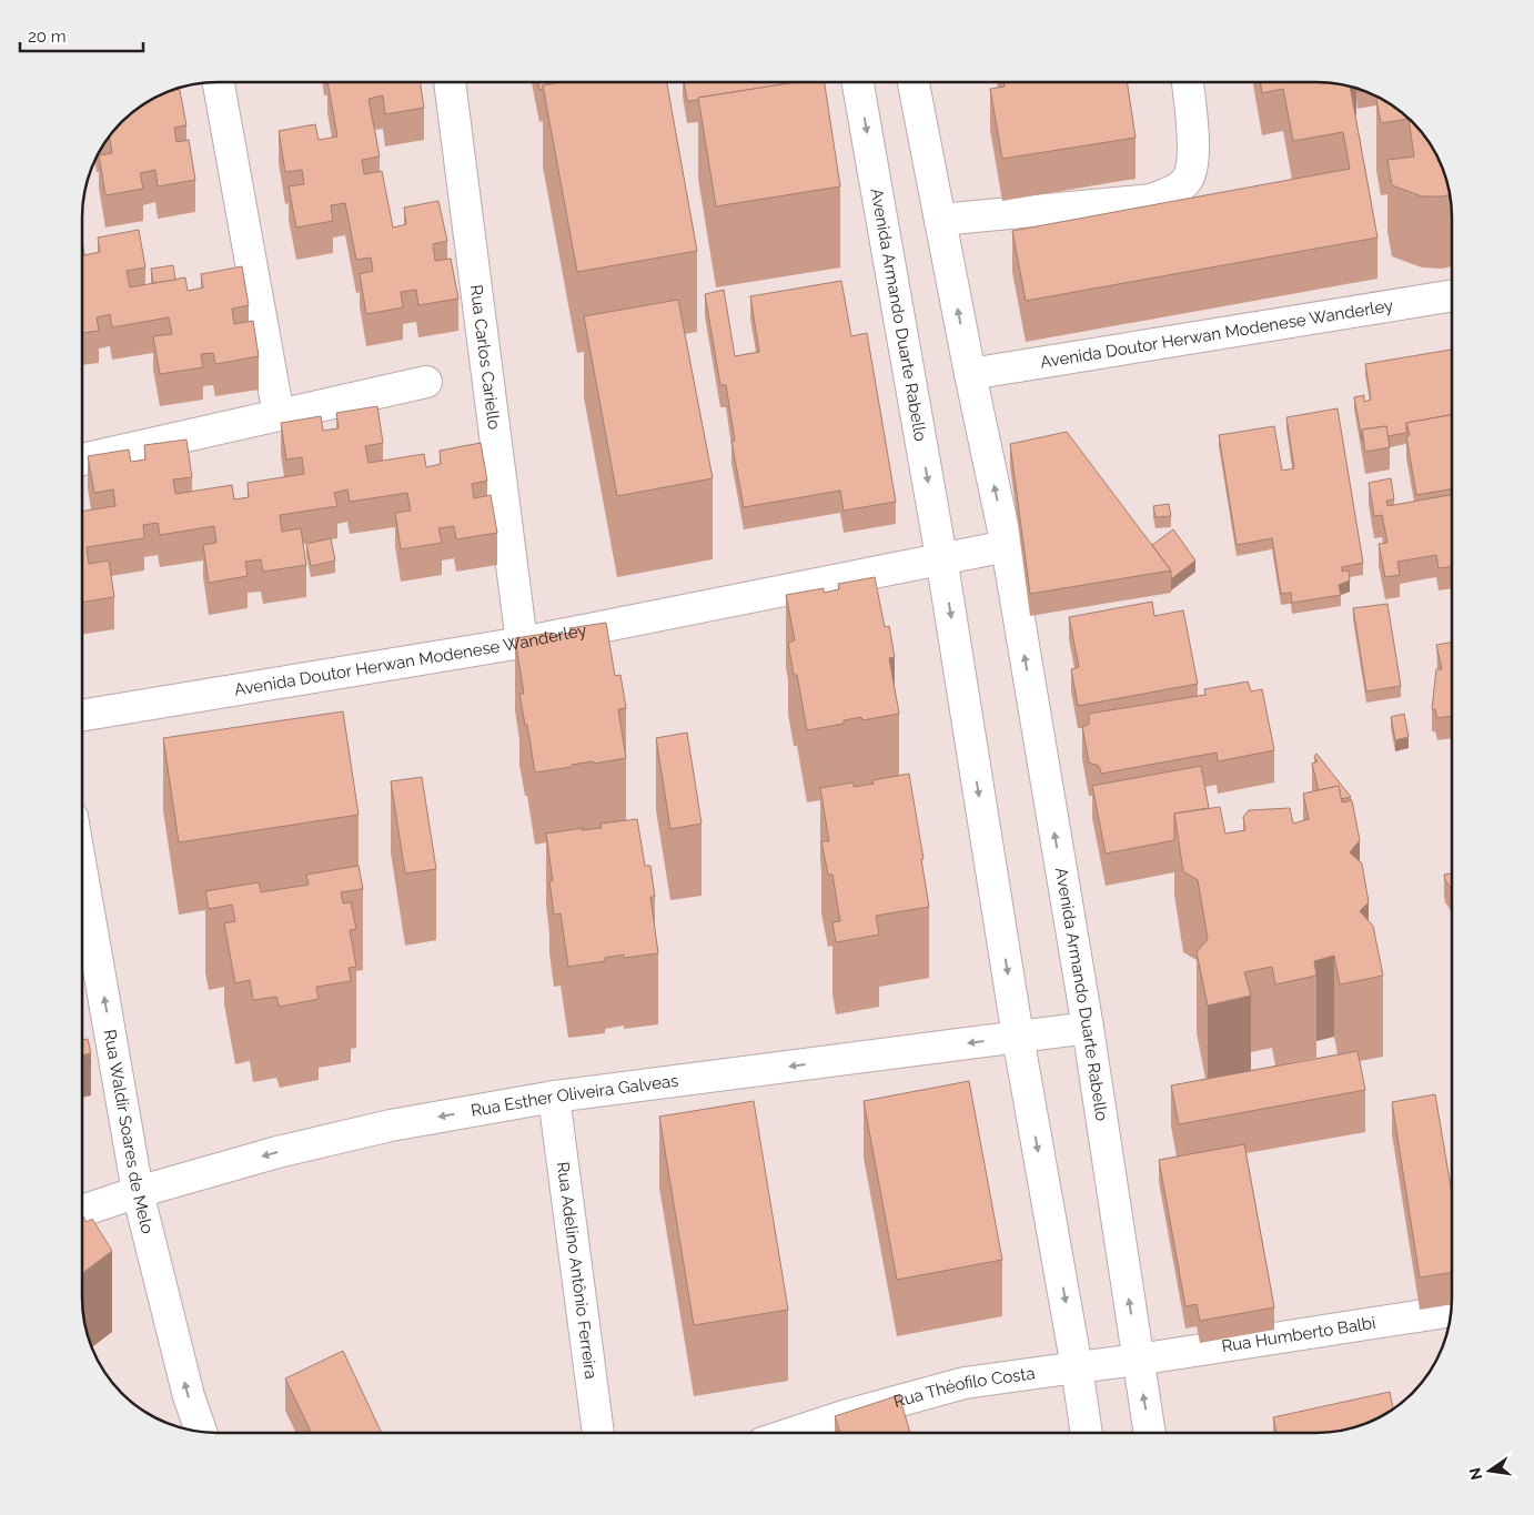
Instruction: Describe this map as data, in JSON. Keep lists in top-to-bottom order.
{
  "streets": {
    "street": [
      "Avenida Armando Duarte Rabello",
      "Avenida Doutor Herwan Modenese Wanderley",
      "Rua Carlos Cariello",
      "Rua Esther Oliveira Galveas",
      "Rua Waldir Soares de Melo",
      "Rua Adelino Antônio Ferreira",
      "Rua Humberto Balbi",
      "Rua Théofilo Costa"
    ]
  },
  "crossings": [
    ["Avenida Armando Duarte Rabello", "Avenida Doutor Herwan Modenese Wanderley"],
    ["Avenida Armando Duarte Rabello", "Rua Esther Oliveira Galveas"],
    ["Avenida Armando Duarte Rabello", "Rua Humberto Balbi"],
    ["Avenida Armando Duarte Rabello", "Rua Théofilo Costa"],
    ["Avenida Doutor Herwan Modenese Wanderley", "Rua Carlos Cariello"],
    ["Rua Esther Oliveira Galveas", "Rua Waldir Soares de Melo"],
    ["Rua Esther Oliveira Galveas", "Rua Adelino Antônio Ferreira"],
    ["Rua Humberto Balbi", "Rua Théofilo Costa"]
  ],
  "one_way": ["Rua Esther Oliveira Galveas", "Rua Waldir Soares de Melo"],
  "scale_bar": "20 m",
  "north": "left"
}
